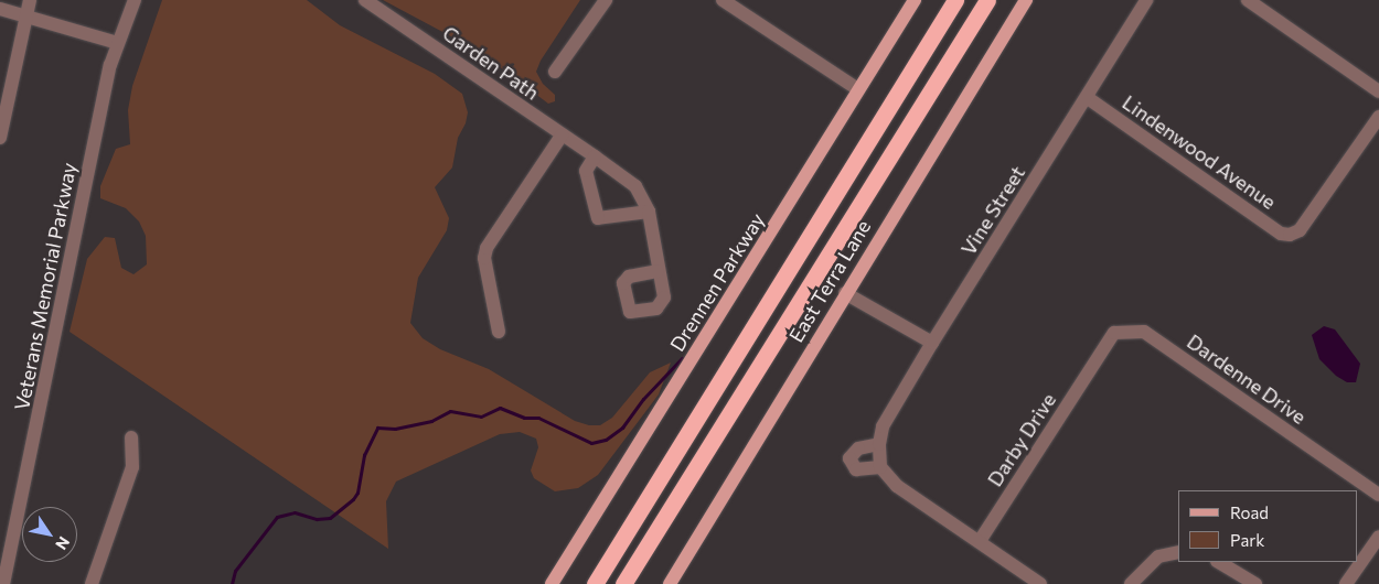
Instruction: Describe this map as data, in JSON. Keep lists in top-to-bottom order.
{
  "streets": {
    "main road": ["East Terra Lane", "Drennen Parkway"],
    "street": [
      "Garden Path",
      "Lindenwood Avenue",
      "Vine Street",
      "Veterans Memorial Parkway",
      "Dardenne Drive",
      "Darby Drive"
    ]
  },
  "crossings": [
    ["Lindenwood Avenue", "Vine Street"],
    ["Dardenne Drive", "Darby Drive"]
  ],
  "legend": ["Road", "Park"],
  "north": "bottom right"
}
